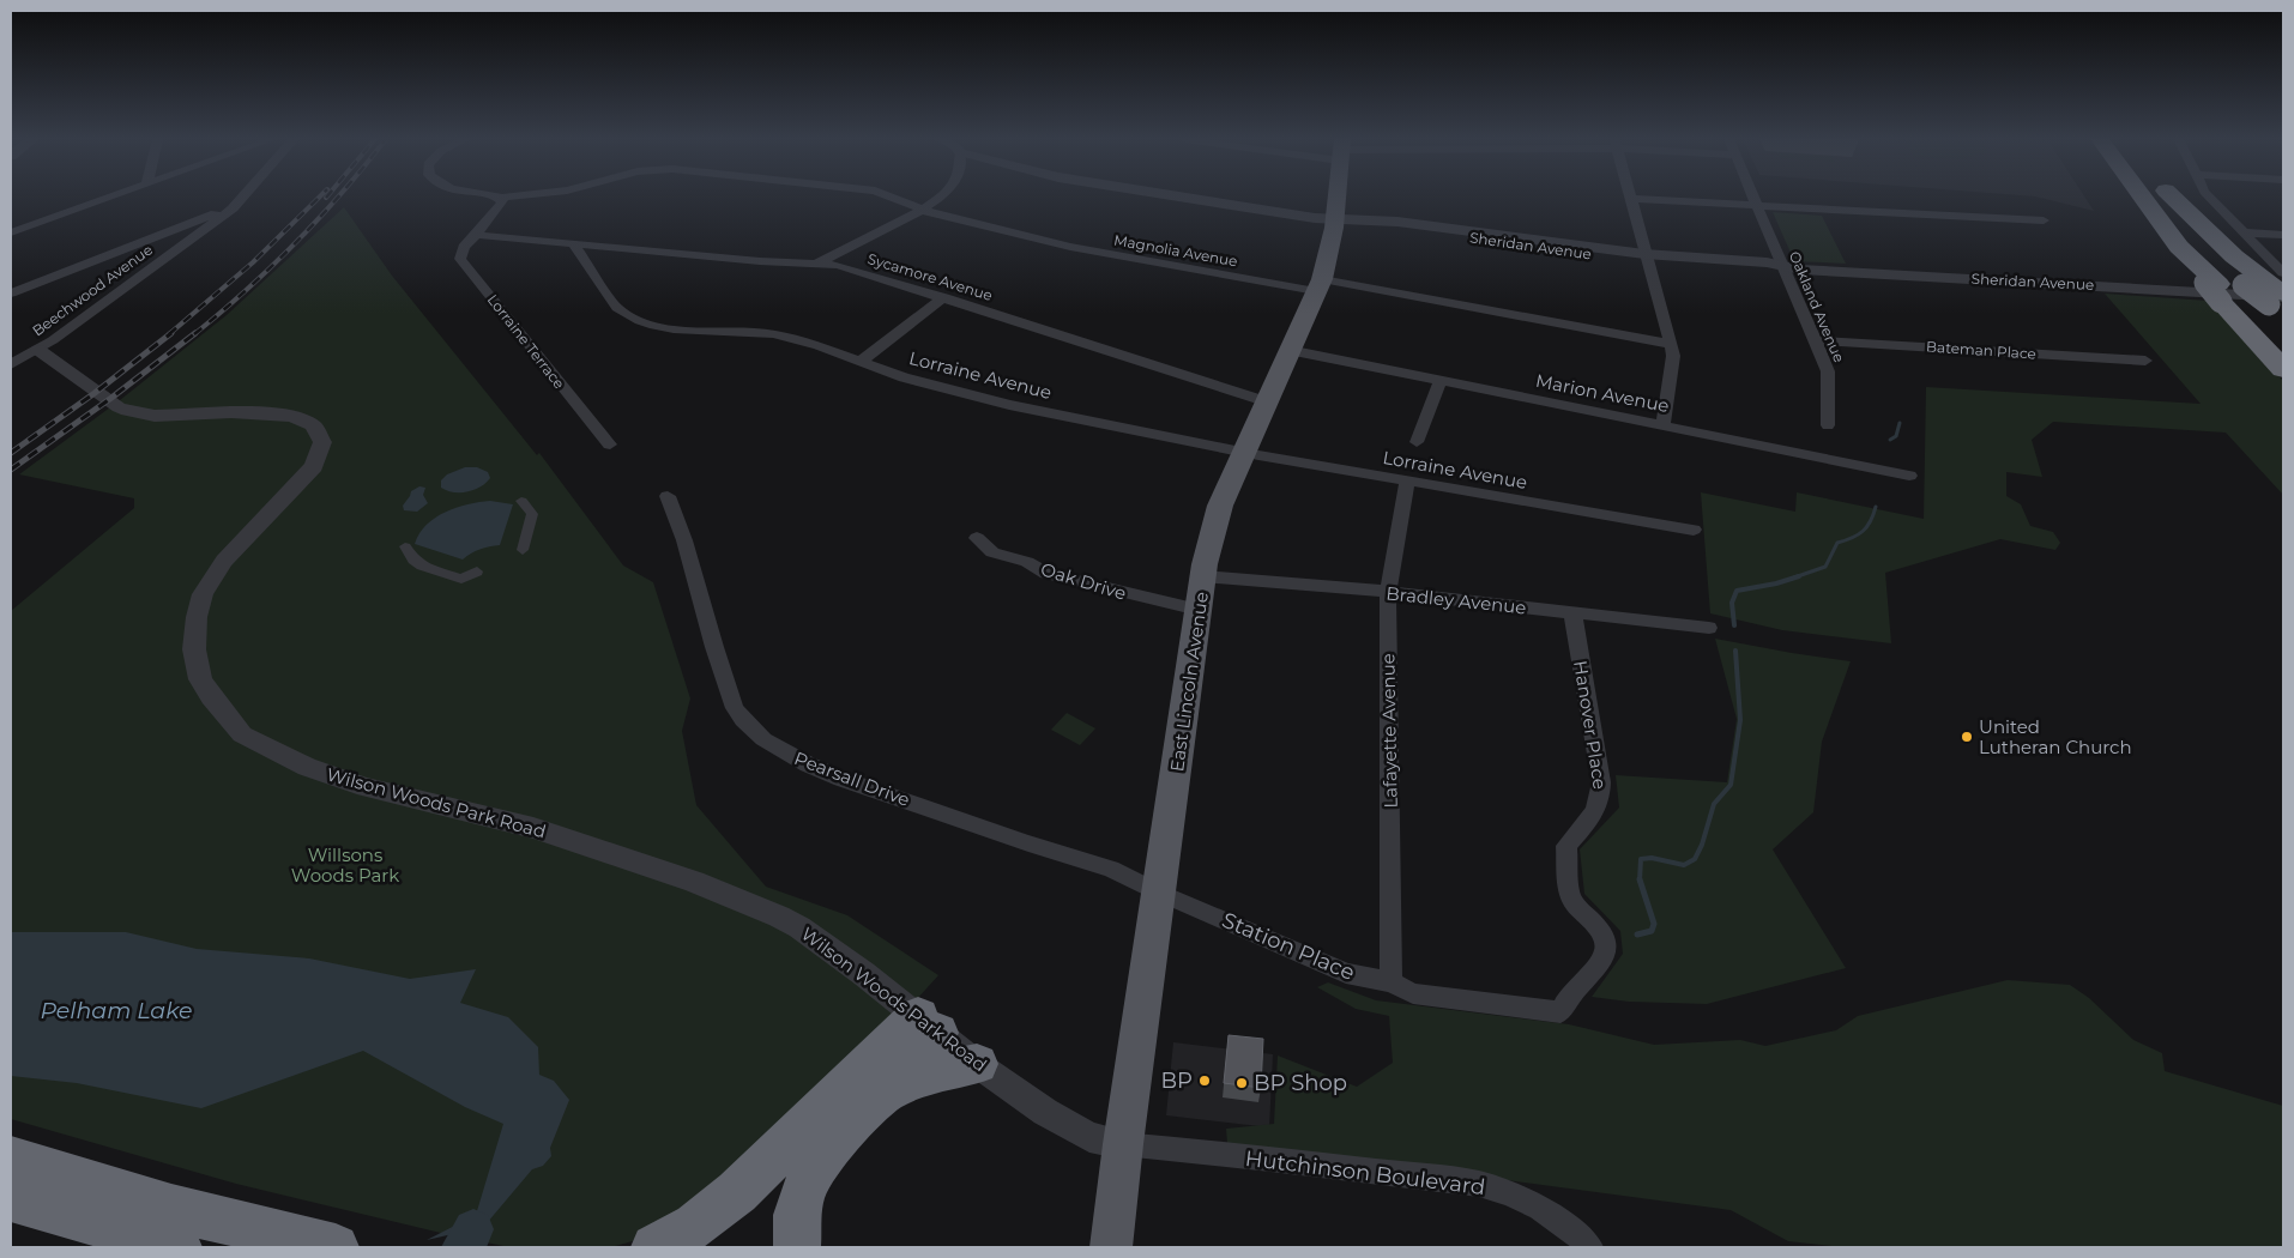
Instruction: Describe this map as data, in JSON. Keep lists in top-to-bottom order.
{
  "streets": {
    "main road": ["East Lincoln Avenue"],
    "street": [
      "Sheridan Avenue",
      "Magnolia Avenue",
      "Sycamore Avenue",
      "Beechwood Avenue",
      "Oakland Avenue",
      "Lorraine Terrace",
      "Bateman Place",
      "Lorraine Avenue",
      "Marion Avenue",
      "Oak Drive",
      "Bradley Avenue",
      "Hanover Place",
      "Lafayette Avenue",
      "Pearsall Drive",
      "Wilson Woods Park Road",
      "Station Place",
      "Hutchinson Boulevard"
    ]
  },
  "crossings": [
    ["Sheridan Avenue", "Oakland Avenue"],
    ["Sheridan Avenue", "East Lincoln Avenue"],
    ["Magnolia Avenue", "East Lincoln Avenue"],
    ["Sycamore Avenue", "Lorraine Avenue"],
    ["Sycamore Avenue", "East Lincoln Avenue"],
    ["Beechwood Avenue", "Wilson Woods Park Road"],
    ["Oakland Avenue", "Bateman Place"],
    ["Lorraine Avenue", "East Lincoln Avenue"],
    ["Lorraine Avenue", "Lafayette Avenue"],
    ["Marion Avenue", "East Lincoln Avenue"],
    ["Oak Drive", "East Lincoln Avenue"],
    ["Bradley Avenue", "East Lincoln Avenue"],
    ["Bradley Avenue", "Hanover Place"],
    ["Bradley Avenue", "Lafayette Avenue"],
    ["East Lincoln Avenue", "Pearsall Drive"],
    ["East Lincoln Avenue", "Wilson Woods Park Road"],
    ["East Lincoln Avenue", "Station Place"],
    ["East Lincoln Avenue", "Hutchinson Boulevard"],
    ["Hanover Place", "Station Place"],
    ["Lafayette Avenue", "Station Place"],
    ["Pearsall Drive", "Station Place"],
    ["Wilson Woods Park Road", "Hutchinson Boulevard"]
  ],
  "water": ["Pelham Lake"],
  "parks": ["Willsons Woods Park"],
  "places": ["United Lutheran Church", "BP", "BP Shop"]
}
